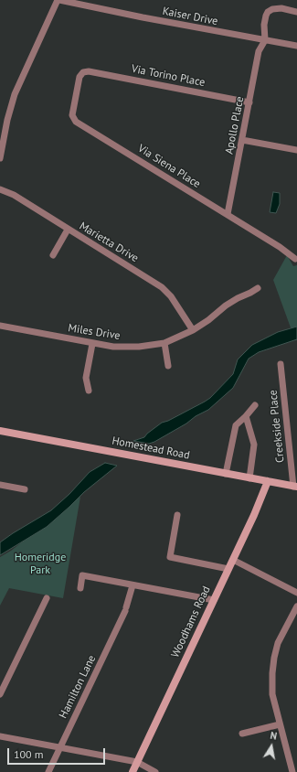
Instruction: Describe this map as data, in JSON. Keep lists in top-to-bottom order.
{
  "streets": {
    "street": [
      "Kaiser Drive",
      "Via Torino Place",
      "Apollo Place",
      "Via Siena Place",
      "Marietta Drive",
      "Miles Drive",
      "Creekside Place",
      "Homestead Road",
      "Woodhams Road",
      "Hamilton Lane"
    ]
  },
  "crossings": [
    ["Kaiser Drive", "Apollo Place"],
    ["Via Torino Place", "Apollo Place"],
    ["Via Torino Place", "Via Siena Place"],
    ["Apollo Place", "Via Siena Place"],
    ["Marietta Drive", "Miles Drive"],
    ["Creekside Place", "Homestead Road"],
    ["Homestead Road", "Woodhams Road"]
  ],
  "parks": ["Homeridge Park"],
  "scale_bar": "100 m",
  "north": "top"
}
